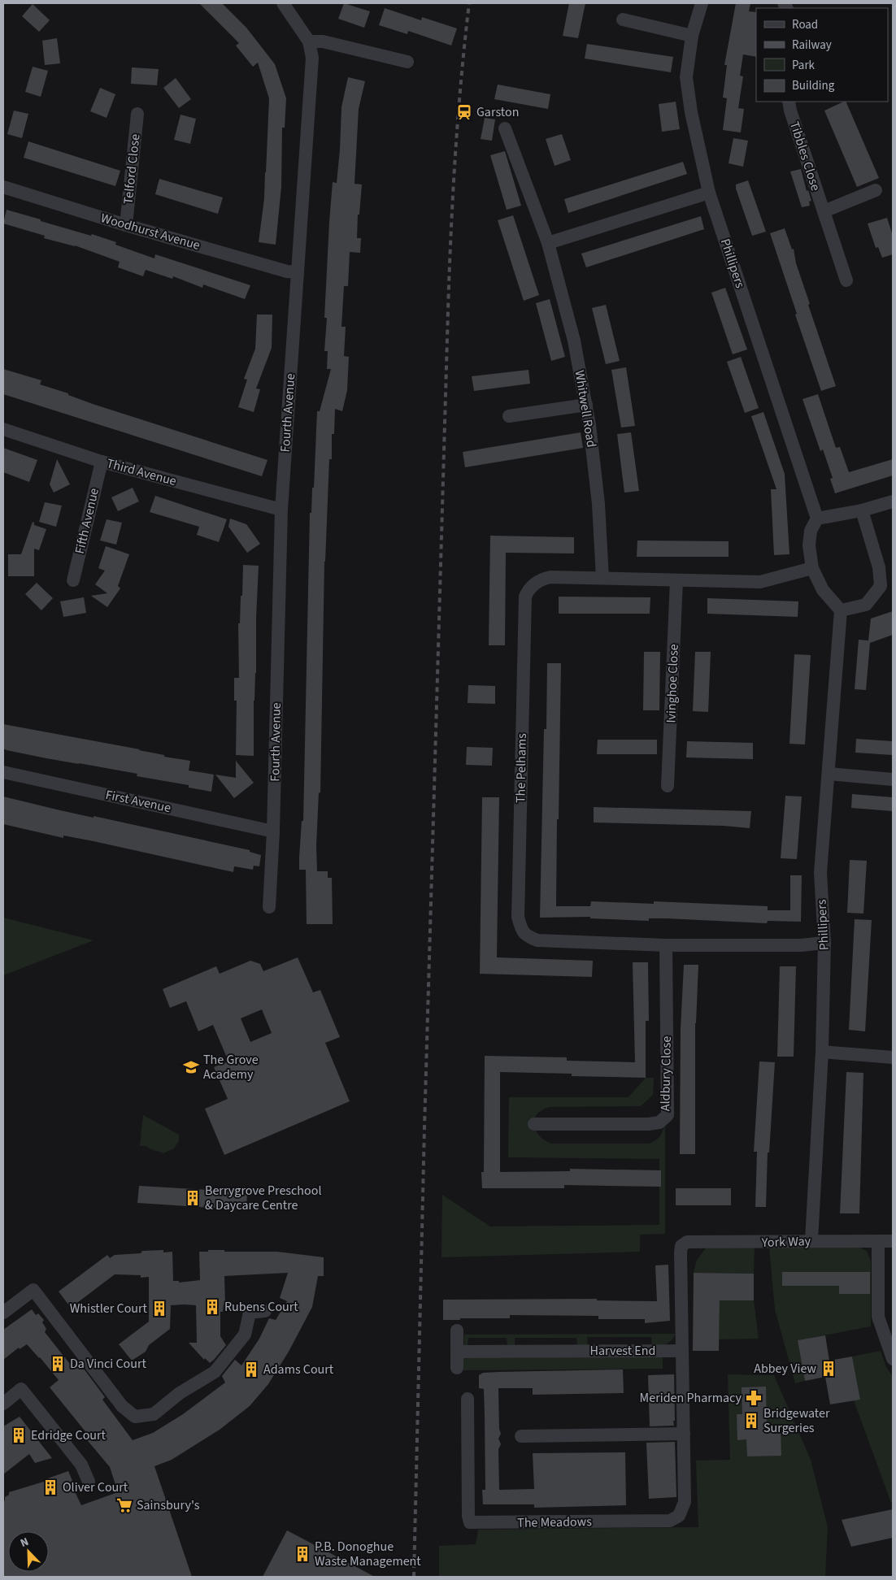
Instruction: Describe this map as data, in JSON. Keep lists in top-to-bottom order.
{
  "streets": {
    "street": [
      "Tibbles Close",
      "Telford Close",
      "Woodhurst Avenue",
      "Phillipers",
      "Whitwell Road",
      "Fourth Avenue",
      "Third Avenue",
      "Fifth Avenue",
      "Ivinghoe Close",
      "The Pelhams",
      "First Avenue",
      "Aldbury Close",
      "York Way",
      "Harvest End",
      "The Meadows"
    ]
  },
  "crossings": [
    ["Telford Close", "Woodhurst Avenue"],
    ["Woodhurst Avenue", "Fourth Avenue"],
    ["Phillipers", "The Pelhams"],
    ["Phillipers", "York Way"],
    ["Whitwell Road", "The Pelhams"],
    ["Fourth Avenue", "Third Avenue"],
    ["Fourth Avenue", "First Avenue"],
    ["Third Avenue", "Fifth Avenue"],
    ["Ivinghoe Close", "The Pelhams"],
    ["The Pelhams", "Aldbury Close"],
    ["York Way", "Harvest End"],
    ["York Way", "The Meadows"],
    ["Harvest End", "The Meadows"]
  ],
  "places": {
    "station": ["Garston"],
    "school or university": ["The Grove Academy"],
    "building": [
      "Berrygrove Preschool & Daycare Centre",
      "Rubens Court",
      "Whistler Court",
      "Da Vinci Court",
      "Abbey View",
      "Adams Court",
      "Bridgewater Surgeries",
      "Edridge Court",
      "Oliver Court",
      "P.B. Donoghue Waste Management"
    ],
    "pharmacy": ["Meriden Pharmacy"],
    "supermarket": ["Sainsbury's"]
  },
  "legend": [
    "Road",
    "Railway",
    "Park",
    "Building"
  ],
  "north": "top left"
}
